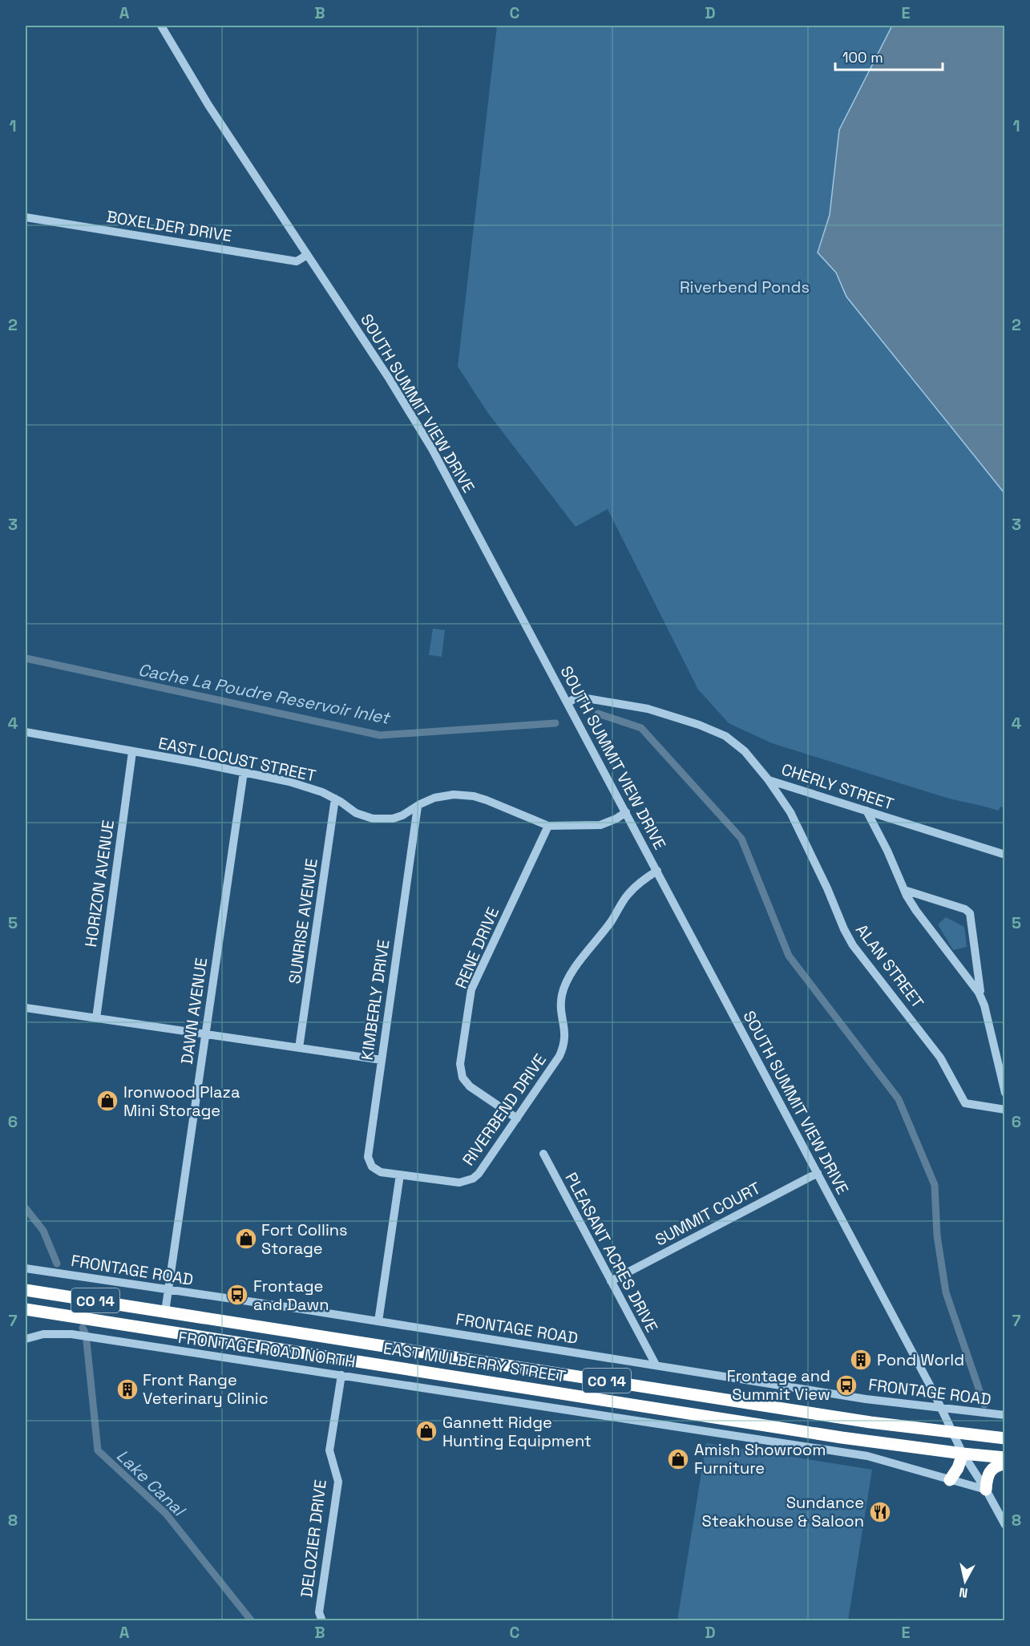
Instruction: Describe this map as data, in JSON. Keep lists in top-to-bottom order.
{
  "streets": {
    "highway": ["CO 14", "EAST MULBERRY STREET"],
    "street": [
      "BOXELDER DRIVE",
      "SOUTH SUMMIT VIEW DRIVE",
      "EAST LOCUST STREET",
      "CHERLY STREET",
      "HORIZON AVENUE",
      "SUNRISE AVENUE",
      "RENE DRIVE",
      "ALAN STREET",
      "KIMBERLY DRIVE",
      "DAWN AVENUE",
      "RIVERBEND DRIVE",
      "SUMMIT COURT",
      "PLEASANT ACRES DRIVE",
      "FRONTAGE ROAD",
      "FRONTAGE ROAD NORTH",
      "DELOZIER DRIVE"
    ]
  },
  "crossings": [
    ["BOXELDER DRIVE", "SOUTH SUMMIT VIEW DRIVE"],
    ["SOUTH SUMMIT VIEW DRIVE", "EAST LOCUST STREET"],
    ["SOUTH SUMMIT VIEW DRIVE", "CHERLY STREET"],
    ["SOUTH SUMMIT VIEW DRIVE", "RIVERBEND DRIVE"],
    ["SOUTH SUMMIT VIEW DRIVE", "SUMMIT COURT"],
    ["SOUTH SUMMIT VIEW DRIVE", "FRONTAGE ROAD"],
    ["SOUTH SUMMIT VIEW DRIVE", "FRONTAGE ROAD NORTH"],
    ["SOUTH SUMMIT VIEW DRIVE", "EAST MULBERRY STREET"],
    ["EAST LOCUST STREET", "HORIZON AVENUE"],
    ["EAST LOCUST STREET", "SUNRISE AVENUE"],
    ["EAST LOCUST STREET", "RENE DRIVE"],
    ["EAST LOCUST STREET", "KIMBERLY DRIVE"],
    ["EAST LOCUST STREET", "DAWN AVENUE"],
    ["CHERLY STREET", "ALAN STREET"],
    ["RENE DRIVE", "RIVERBEND DRIVE"],
    ["KIMBERLY DRIVE", "RIVERBEND DRIVE"],
    ["DAWN AVENUE", "FRONTAGE ROAD"],
    ["DAWN AVENUE", "EAST MULBERRY STREET"],
    ["SUMMIT COURT", "PLEASANT ACRES DRIVE"],
    ["PLEASANT ACRES DRIVE", "FRONTAGE ROAD"],
    ["FRONTAGE ROAD NORTH", "DELOZIER DRIVE"]
  ],
  "water": ["Cache La Poudre Reservoir Inlet", "Lake Canal"],
  "parks": ["Riverbend Ponds"],
  "places": {
    "shop": [
      "Ironwood Plaza Mini Storage",
      "Fort Collins Storage",
      "Gannett Ridge Hunting Equipment",
      "Amish Showroom Furniture"
    ],
    "bus stop": ["Frontage and Dawn", "Frontage and Summit View"],
    "building": ["Pond World", "Front Range Veterinary Clinic"],
    "restaurant": ["Sundance Steakhouse & Saloon"]
  },
  "scale_bar": "100 m",
  "north": "bottom",
  "grid": {
    "columns": [
      "A",
      "B",
      "C",
      "D",
      "E"
    ],
    "rows": [
      "1",
      "2",
      "3",
      "4",
      "5",
      "6",
      "7",
      "8"
    ]
  }
}
